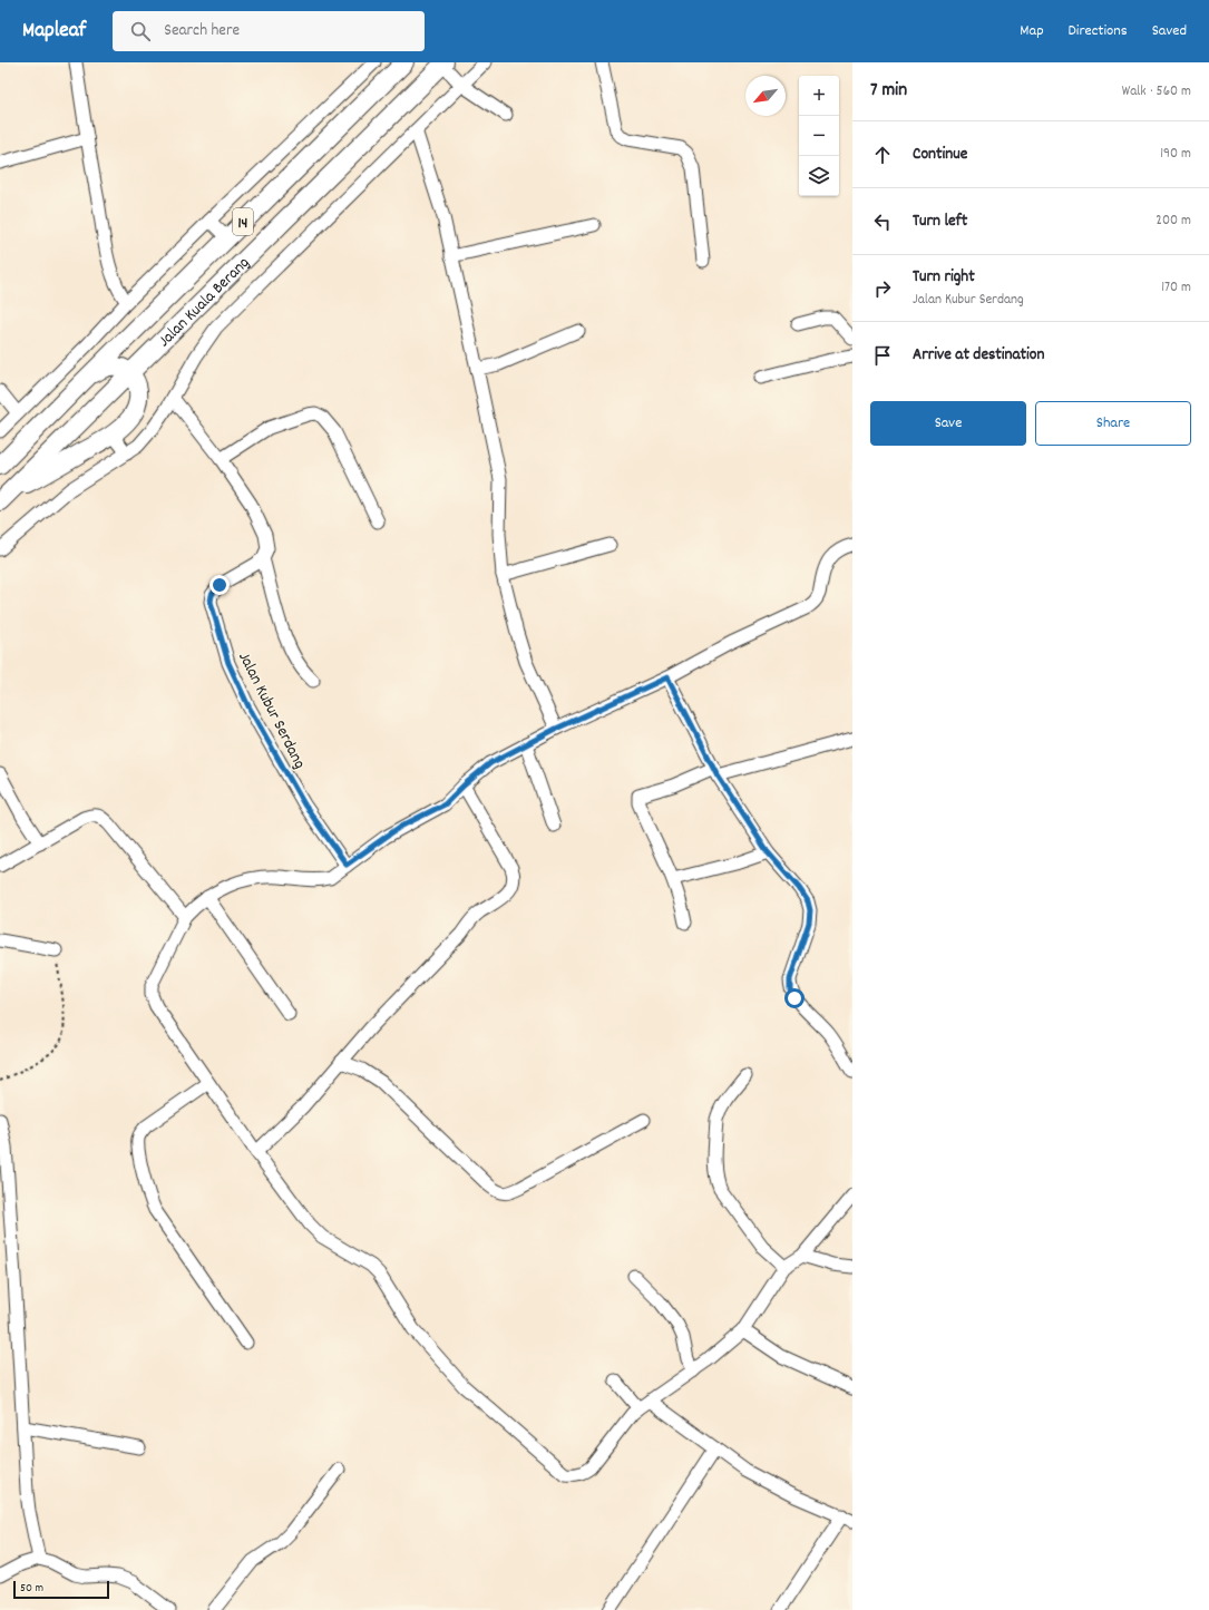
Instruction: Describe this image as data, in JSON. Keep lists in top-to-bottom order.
{
  "streets": {
    "highway": ["14", "Jalan Kuala Berang"],
    "street": ["Jalan Kubur Serdang"]
  },
  "scale_bar": "50 m",
  "north": "bottom left",
  "page": {
    "header": "Mapleaf",
    "search": "Search here",
    "nav": ["Map", "Directions", "Saved"],
    "heading": ["7 min", "Walk · 560 m"],
    "map_buttons": ["+", "−"],
    "list": [
      ["Continue", "190 m"],
      ["Turn left", "200 m"],
      ["Turn right", "Jalan Kubur Serdang", "170 m"],
      "Arrive at destination"
    ],
    "buttons": ["Save", "Share"],
    "scale": "50 m"
  }
}
